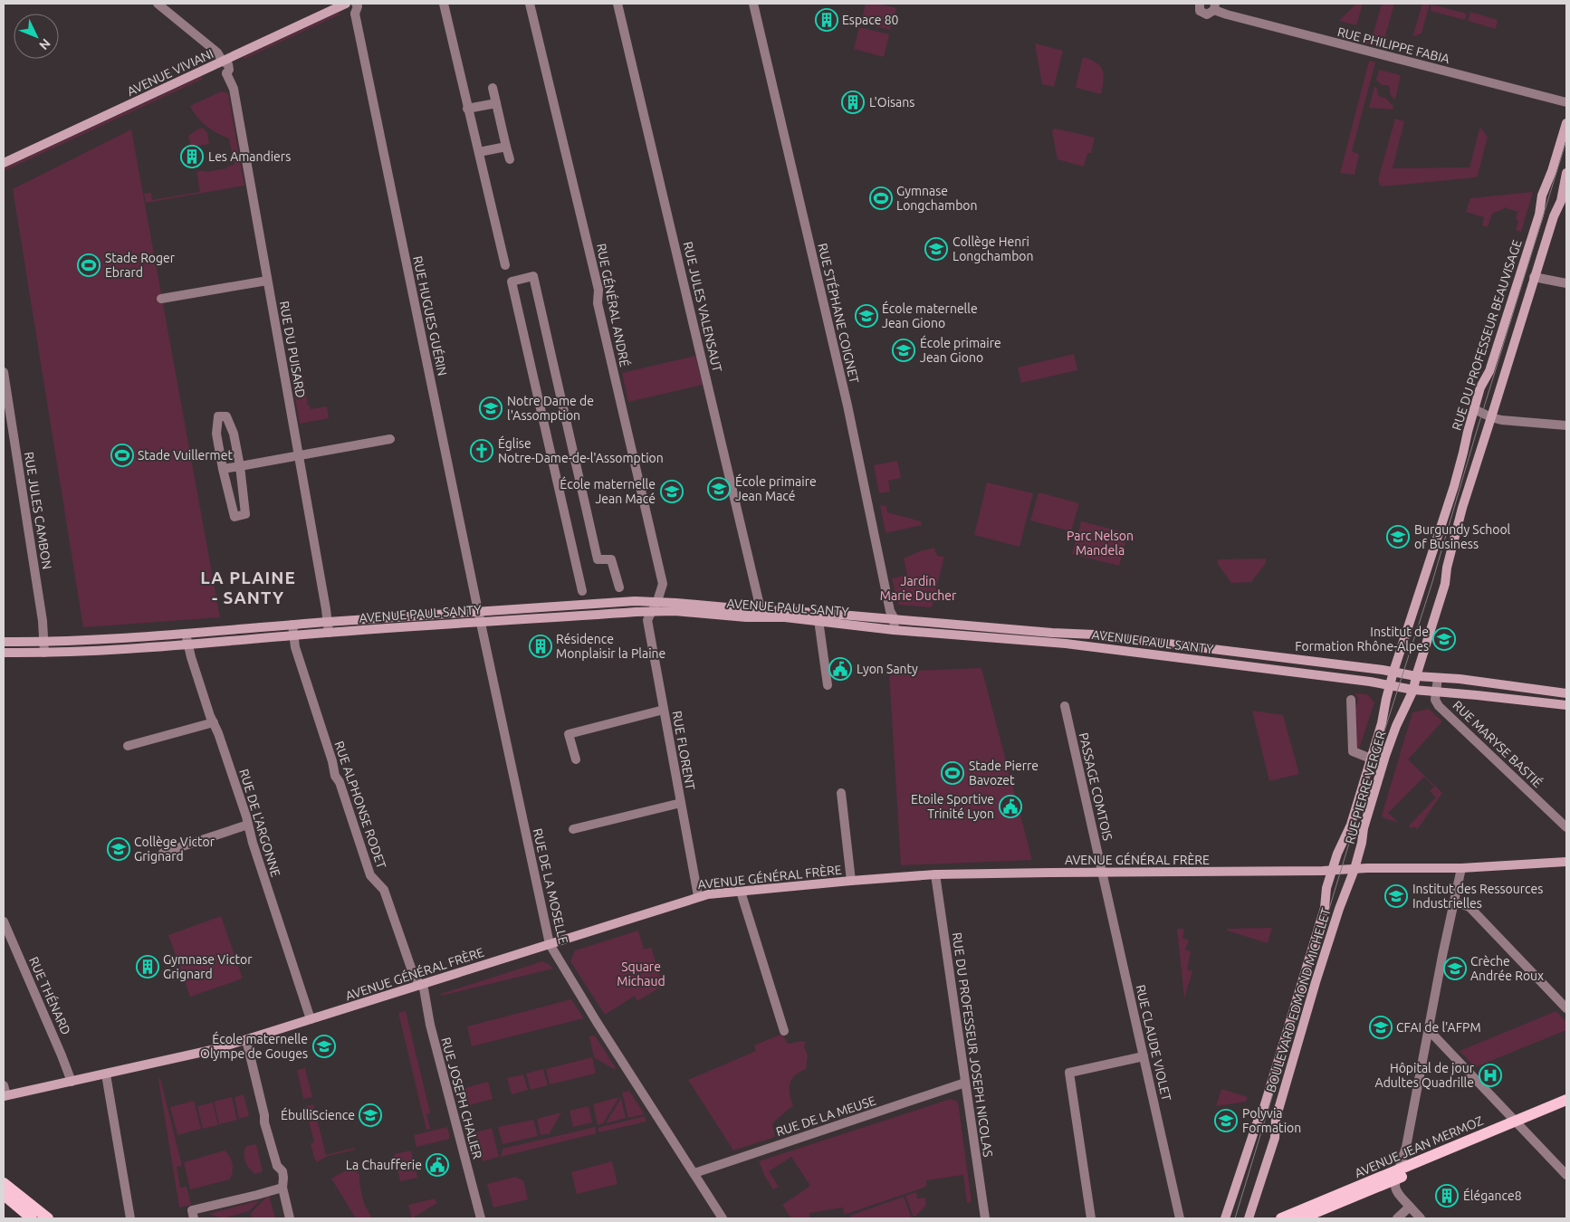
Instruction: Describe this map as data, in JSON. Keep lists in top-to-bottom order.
{
  "streets": {
    "main road": ["AVENUE JEAN MERMOZ"],
    "street": [
      "RUE PHILIPPE FABIA",
      "AVENUE VIVIANI",
      "RUE GÉNÉRAL ANDRÉ",
      "RUE JULES VALENSAUT",
      "RUE STÉPHANE COIGNET",
      "RUE HUGUES GUÉRIN",
      "RUE DU PROFESSEUR BEAUVISAGE",
      "RUE DU PUISARD",
      "RUE JULES CAMBON",
      "AVENUE PAUL SANTY",
      "RUE MARYSE BASTIÉ",
      "RUE FLORENT",
      "PASSAGE COMTOIS",
      "RUE PIERRE VERGER",
      "RUE ALPHONSE RODET",
      "RUE DE L'ARGONNE",
      "AVENUE GÉNÉRAL FRÈRE",
      "RUE DE LA MOSELLE",
      "RUE THÉNARD",
      "BOULEVARD EDMOND MICHELET",
      "RUE CLAUDE VIOLET",
      "RUE DU PROFESSEUR JOSEPH NICOLAS",
      "RUE JOSEPH CHALIER",
      "RUE DE LA MEUSE"
    ]
  },
  "crossings": [
    ["AVENUE VIVIANI", "RUE DU PUISARD"],
    ["RUE GÉNÉRAL ANDRÉ", "AVENUE PAUL SANTY"],
    ["RUE GÉNÉRAL ANDRÉ", "RUE FLORENT"],
    ["RUE JULES VALENSAUT", "AVENUE PAUL SANTY"],
    ["RUE STÉPHANE COIGNET", "AVENUE PAUL SANTY"],
    ["RUE HUGUES GUÉRIN", "AVENUE PAUL SANTY"],
    ["RUE HUGUES GUÉRIN", "RUE DE LA MOSELLE"],
    ["RUE DU PROFESSEUR BEAUVISAGE", "AVENUE PAUL SANTY"],
    ["RUE DU PROFESSEUR BEAUVISAGE", "RUE PIERRE VERGER"],
    ["RUE DU PUISARD", "AVENUE PAUL SANTY"],
    ["RUE JULES CAMBON", "AVENUE PAUL SANTY"],
    ["AVENUE PAUL SANTY", "RUE MARYSE BASTIÉ"],
    ["AVENUE PAUL SANTY", "RUE FLORENT"],
    ["AVENUE PAUL SANTY", "RUE PIERRE VERGER"],
    ["AVENUE PAUL SANTY", "RUE ALPHONSE RODET"],
    ["AVENUE PAUL SANTY", "RUE DE L'ARGONNE"],
    ["AVENUE PAUL SANTY", "RUE DE LA MOSELLE"],
    ["RUE FLORENT", "AVENUE GÉNÉRAL FRÈRE"],
    ["PASSAGE COMTOIS", "AVENUE GÉNÉRAL FRÈRE"],
    ["PASSAGE COMTOIS", "RUE CLAUDE VIOLET"],
    ["RUE PIERRE VERGER", "AVENUE GÉNÉRAL FRÈRE"],
    ["RUE PIERRE VERGER", "BOULEVARD EDMOND MICHELET"],
    ["RUE ALPHONSE RODET", "AVENUE GÉNÉRAL FRÈRE"],
    ["RUE ALPHONSE RODET", "RUE JOSEPH CHALIER"],
    ["RUE DE L'ARGONNE", "AVENUE GÉNÉRAL FRÈRE"],
    ["AVENUE GÉNÉRAL FRÈRE", "RUE DE LA MOSELLE"],
    ["AVENUE GÉNÉRAL FRÈRE", "RUE THÉNARD"],
    ["AVENUE GÉNÉRAL FRÈRE", "BOULEVARD EDMOND MICHELET"],
    ["AVENUE GÉNÉRAL FRÈRE", "RUE CLAUDE VIOLET"],
    ["AVENUE GÉNÉRAL FRÈRE", "RUE DU PROFESSEUR JOSEPH NICOLAS"],
    ["AVENUE GÉNÉRAL FRÈRE", "RUE JOSEPH CHALIER"],
    ["RUE DE LA MOSELLE", "RUE DE LA MEUSE"],
    ["RUE DU PROFESSEUR JOSEPH NICOLAS", "RUE DE LA MEUSE"]
  ],
  "districts": ["LA PLAINE - SANTY"],
  "parks": ["Parc Nelson Mandela", "Jardin Marie Ducher", "Square Michaud"],
  "places": {
    "building": [
      "Espace 80",
      "L'Oisans",
      "Les Amandiers",
      "Résidence Monplaisir la Plaine",
      "Gymnase Victor Grignard",
      "Élégance8"
    ],
    "sports": [
      "Gymnase Longchambon",
      "Stade Roger Ebrard",
      "Stade Vuillermet",
      "Stade Pierre Bavozet"
    ],
    "school or university": [
      "Collège Henri Longchambon",
      "École maternelle Jean Giono",
      "École primaire Jean Giono",
      "Notre Dame de l'Assomption",
      "École primaire Jean Macé",
      "École maternelle Jean Macé",
      "Burgundy School of Business",
      "Institut de Formation Rhône-Alpes",
      "Collège Victor Grignard",
      "Institut des Ressources Industrielles",
      "Crèche Andrée Roux",
      "CFAI de l'AFPM",
      "École maternelle Olympe de Gouges",
      "ÉbulliScience",
      "Polyvia Formation"
    ],
    "church": ["Église Notre-Dame-de-l'Assomption"],
    "public building": ["Lyon Santy", "Etoile Sportive Trinité Lyon", "La Chaufferie"],
    "hospital": ["Hôpital de jour Adultes Quadrille"]
  },
  "north": "bottom right"
}
